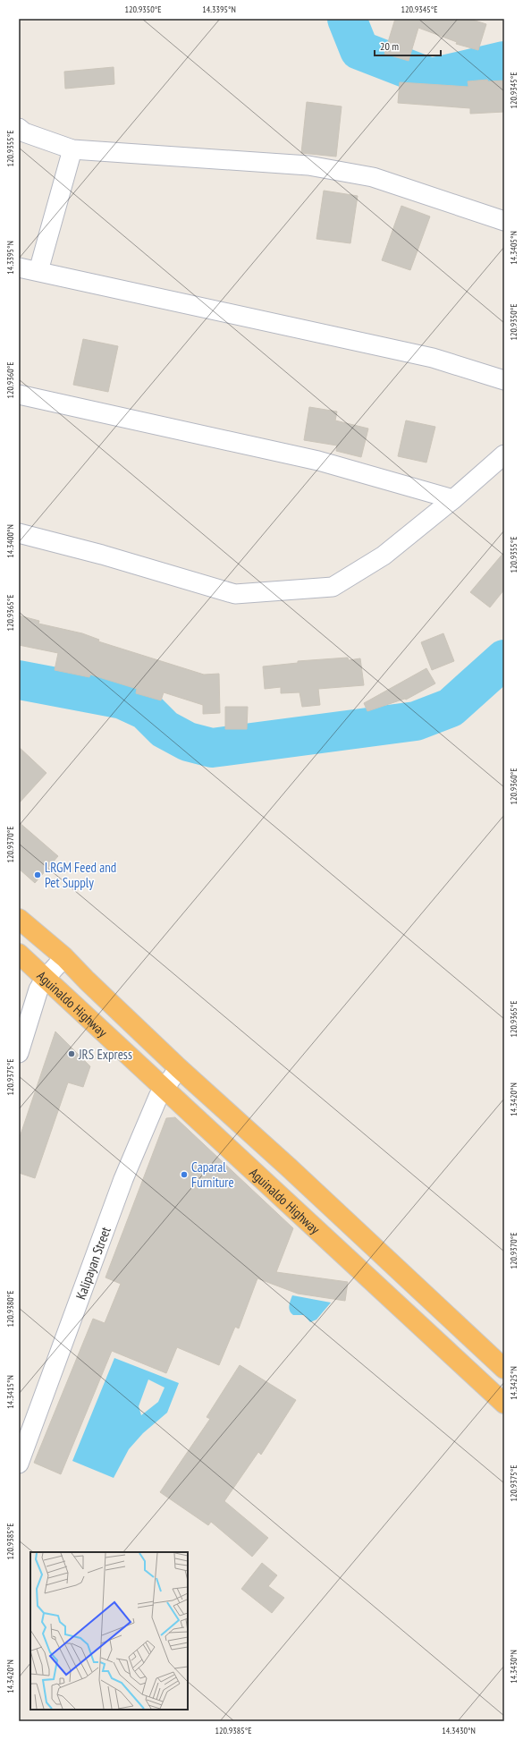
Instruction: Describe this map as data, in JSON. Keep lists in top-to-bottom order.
{
  "streets": {
    "highway": ["Aguinaldo Highway"],
    "street": ["Kalipayan Street"]
  },
  "crossings": [
    ["Aguinaldo Highway", "Kalipayan Street"]
  ],
  "places": ["LRGM Feed and Pet Supply", "JRS Express", "Caparal Furniture"],
  "scale_bar": "20 m",
  "coordinates": [
    "120.9350°E",
    "14.3395°N",
    "120.9345°E",
    "120.9355°E",
    "14.3405°N",
    "120.9360°E",
    "14.3400°N",
    "120.9365°E",
    "120.9370°E",
    "120.9375°E",
    "14.3420°N",
    "120.9380°E",
    "14.3425°N",
    "14.3415°N",
    "120.9385°E",
    "14.3430°N"
  ]
}
